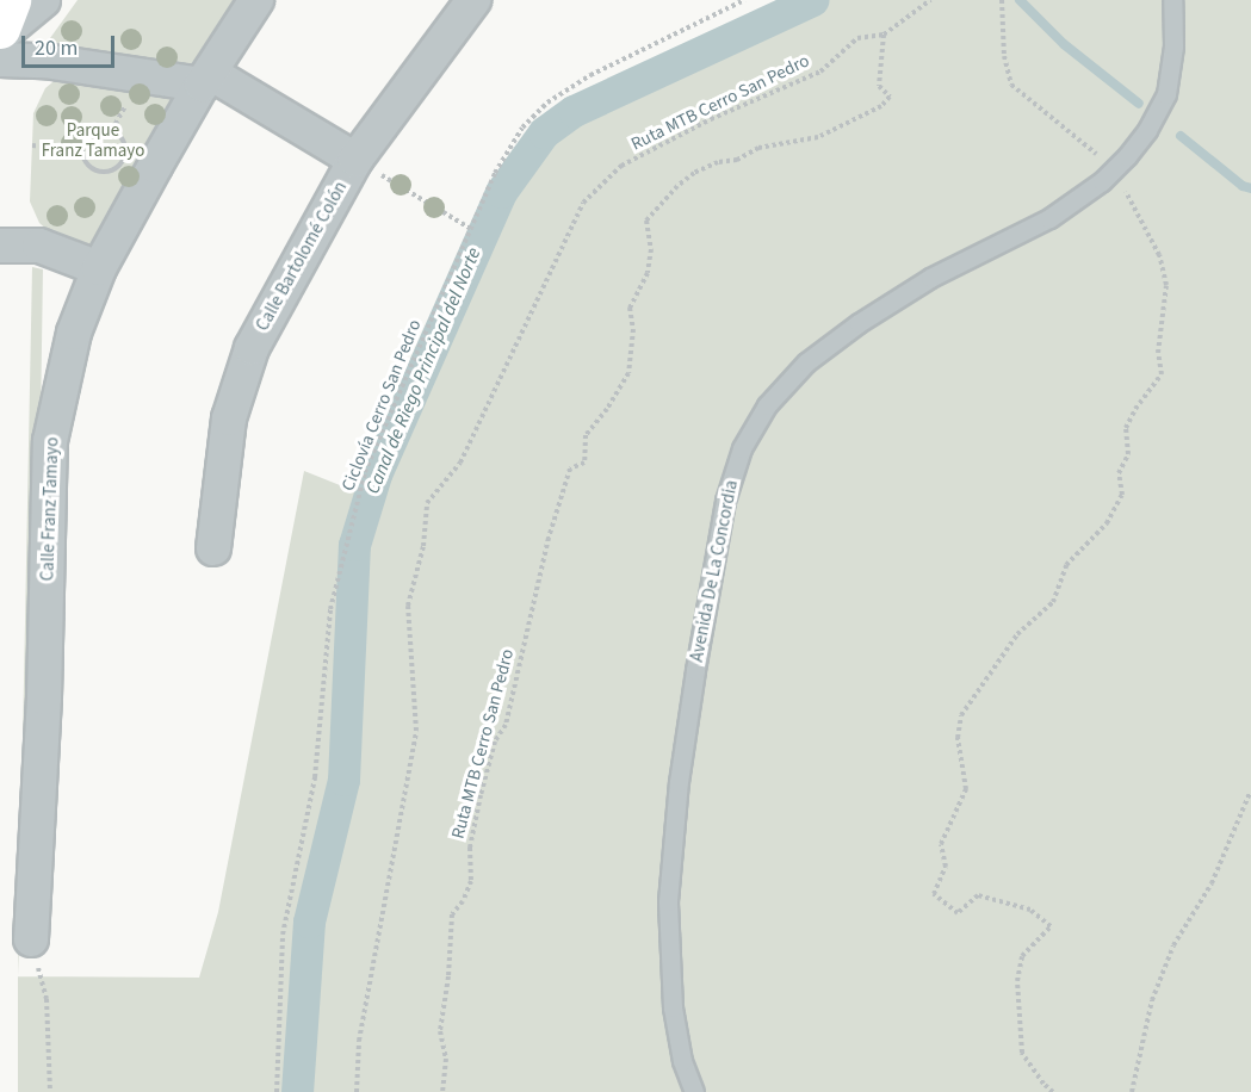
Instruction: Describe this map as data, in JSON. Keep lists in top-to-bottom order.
{
  "streets": {
    "street": ["Calle Bartolomé Colón", "Calle Franz Tamayo"],
    "lane": ["Avenida De La Concordia"],
    "path": ["Ruta MTB Cerro San Pedro", "Ciclovía Cerro San Pedro"]
  },
  "water": ["Canal de Riego Principal del Norte"],
  "parks": ["Parque Franz Tamayo"],
  "scale_bar": "20 m"
}
